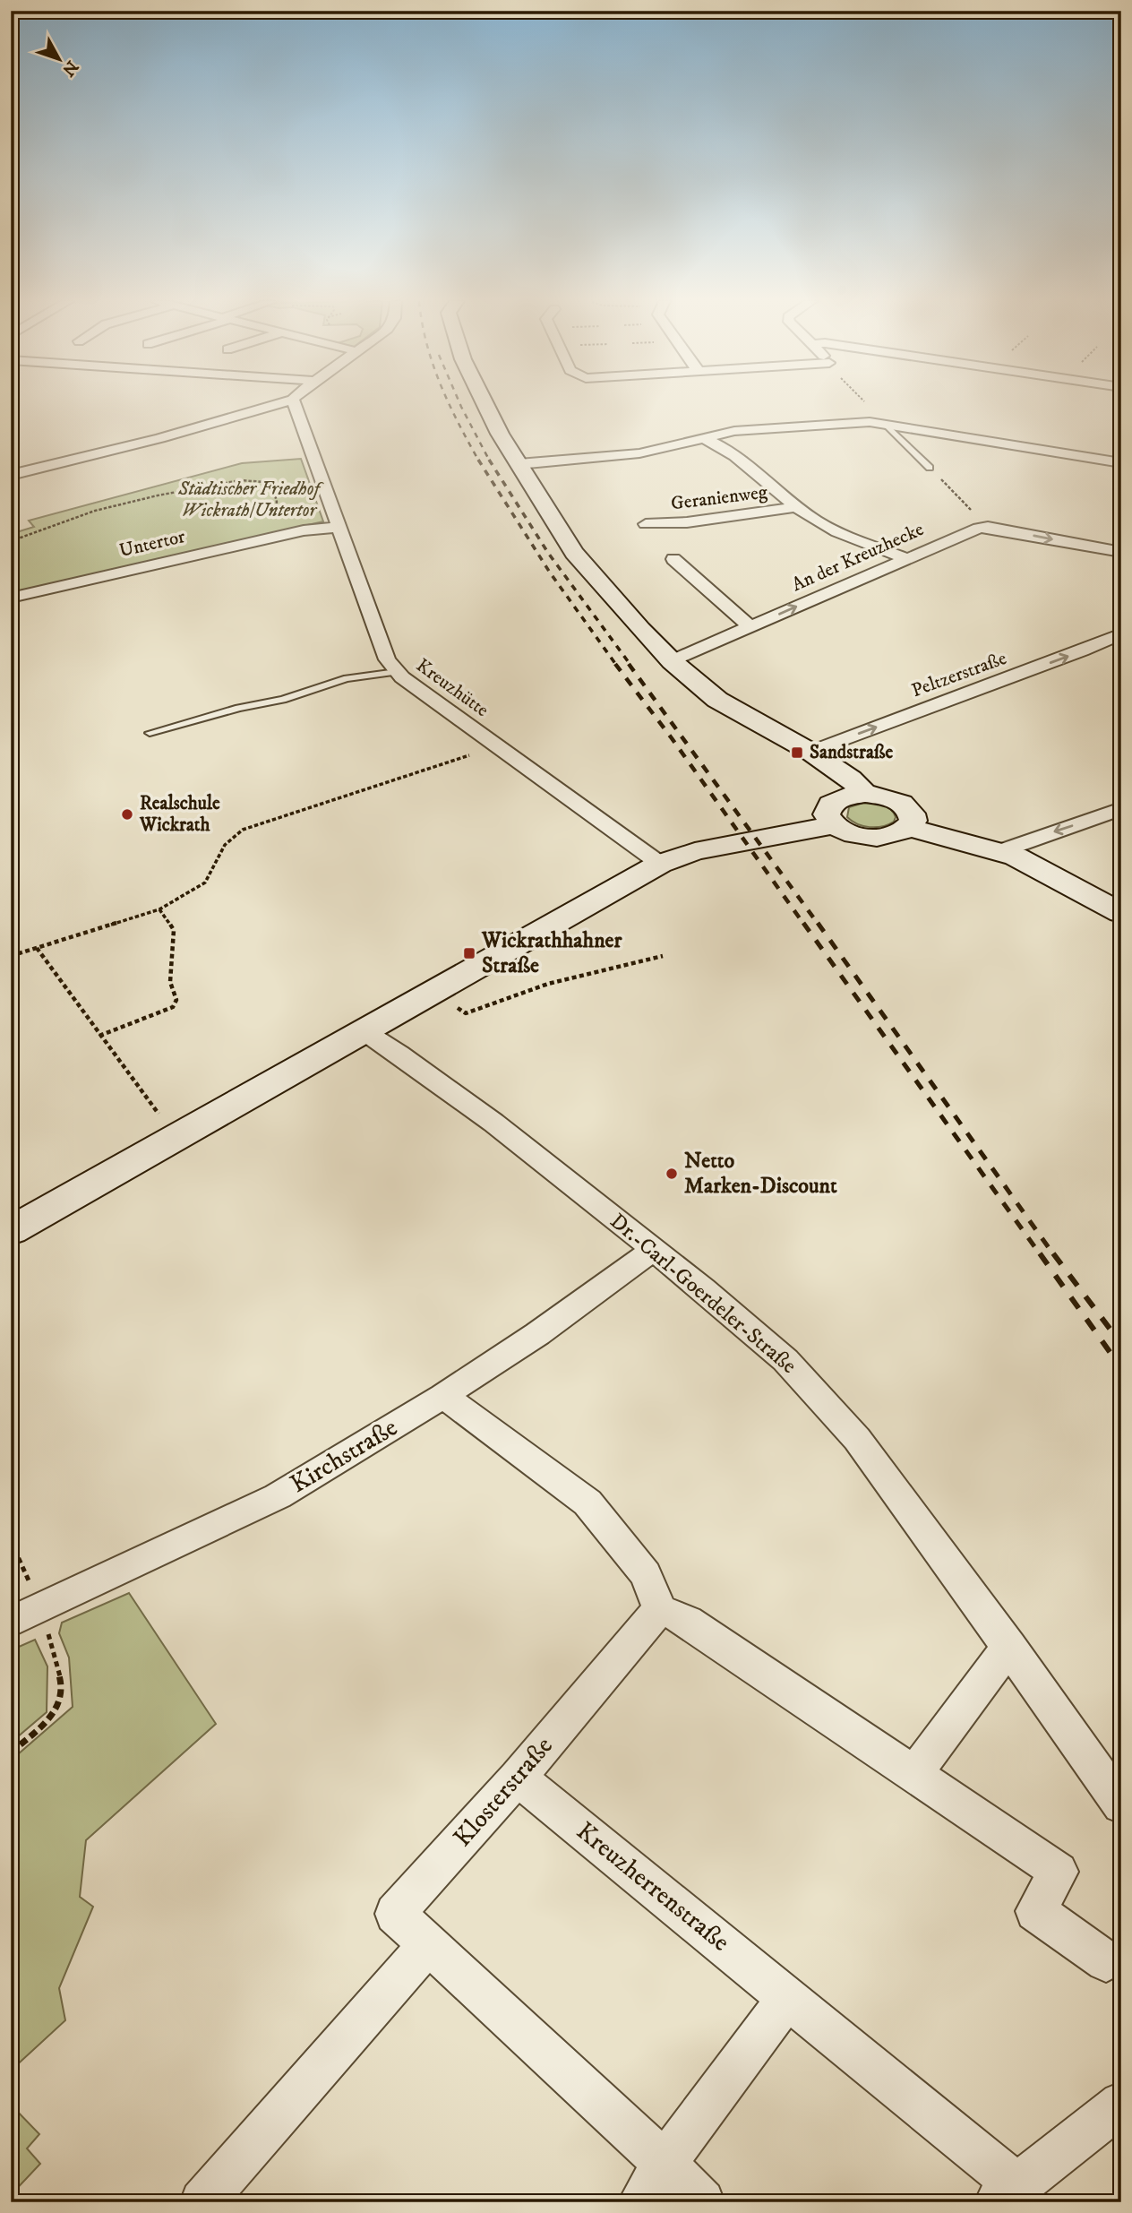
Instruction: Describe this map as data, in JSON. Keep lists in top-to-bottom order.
{
  "streets": {
    "street": [
      "Geranienweg",
      "Untertor",
      "An der Kreuzhecke",
      "Peltzerstraße",
      "Kreuzhütte",
      "Dr.-Carl-Goerdeler-Straße",
      "Kirchstraße",
      "Klosterstraße",
      "Kreuzherrenstraße"
    ]
  },
  "crossings": [
    ["Geranienweg", "An der Kreuzhecke"],
    ["Untertor", "Kreuzhütte"],
    ["Dr.-Carl-Goerdeler-Straße", "Kirchstraße"],
    ["Klosterstraße", "Kreuzherrenstraße"]
  ],
  "parks": ["Städtischer Friedhof Wickrath/Untertor"],
  "places": {
    "transit": ["Sandstraße", "Wickrathhahner Straße"],
    "other": ["Realschule Wickrath", "Netto Marken-Discount"]
  },
  "north": "bottom right"
}
